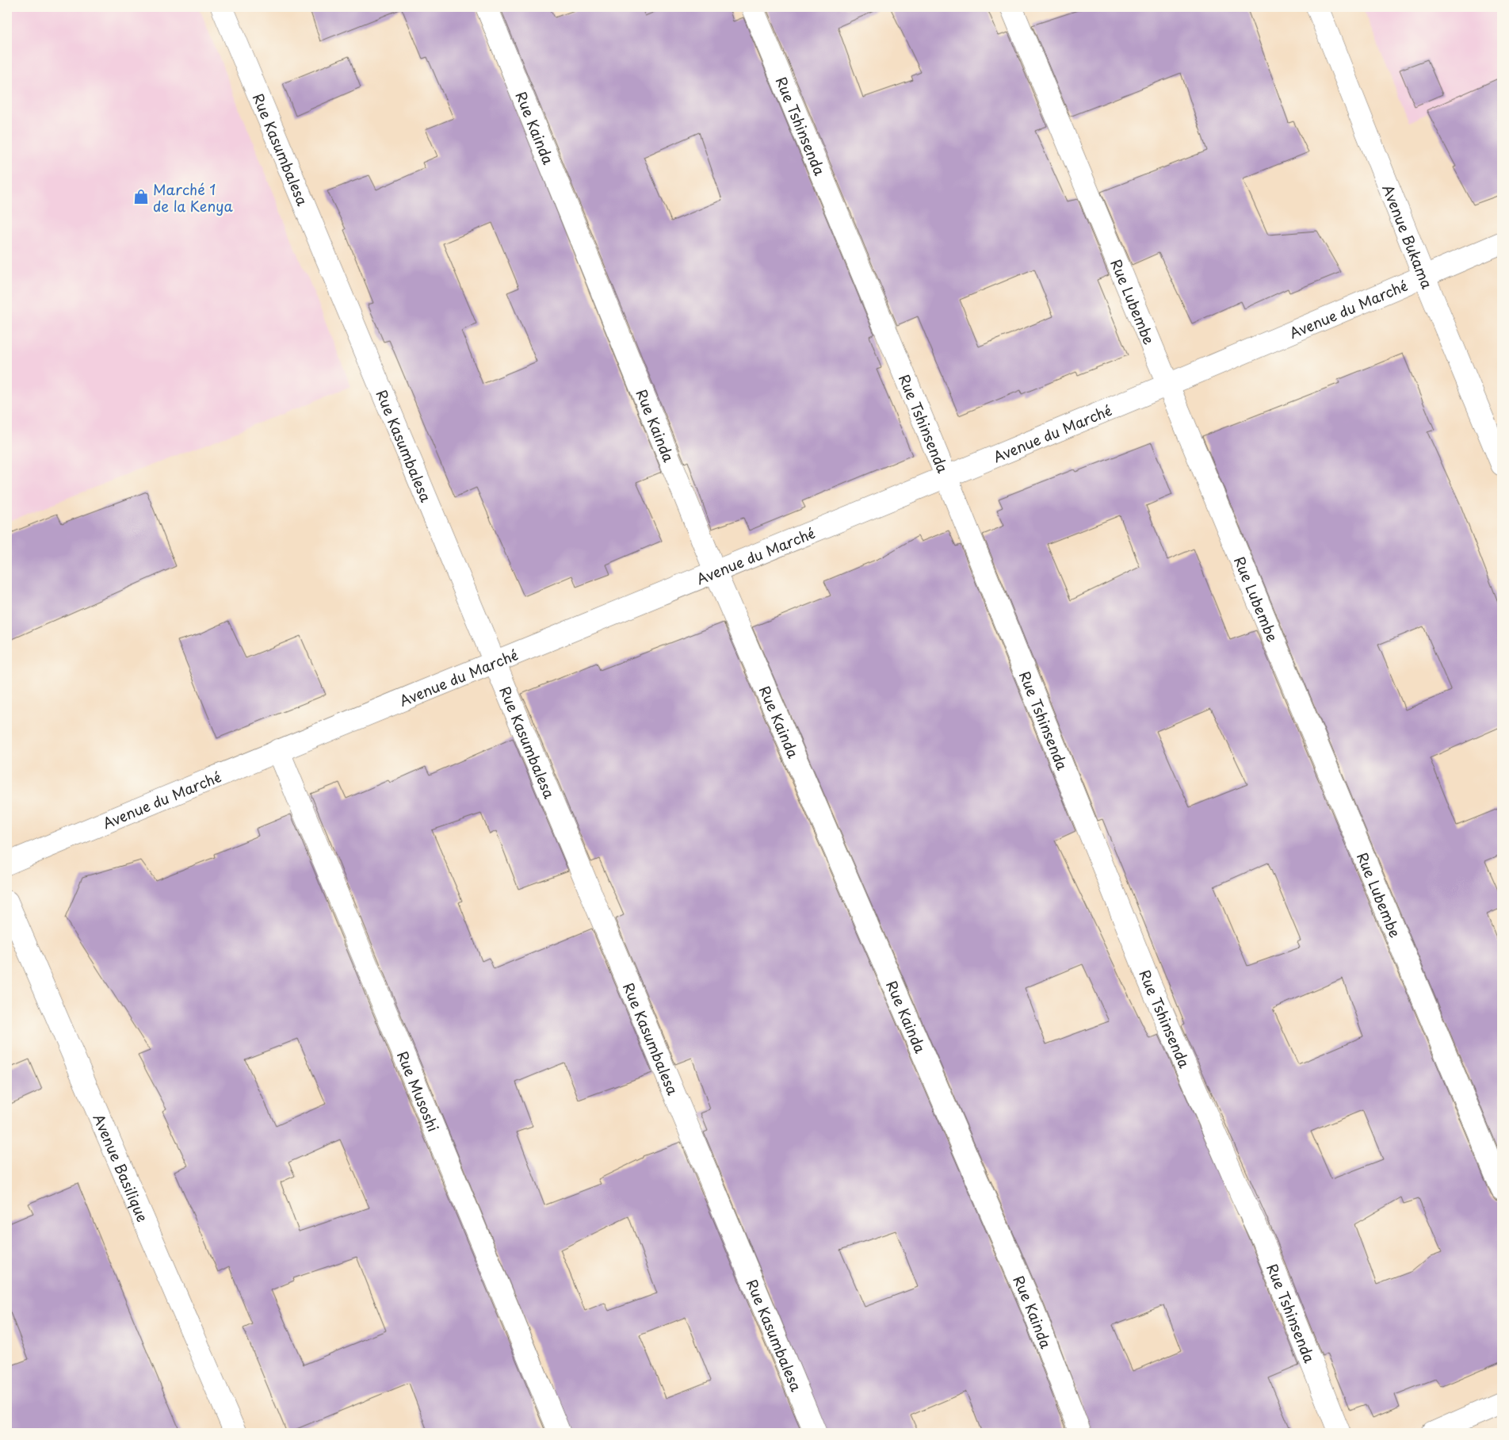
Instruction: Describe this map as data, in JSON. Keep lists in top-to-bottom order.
{
  "streets": {
    "street": [
      "Rue Tshinsenda",
      "Rue Kainda",
      "Rue Kasumbalesa",
      "Avenue Bukama",
      "Rue Lubembe",
      "Avenue du Marché",
      "Rue Musoshi",
      "Avenue Basilique"
    ]
  },
  "crossings": [
    ["Rue Tshinsenda", "Avenue du Marché"],
    ["Rue Kainda", "Avenue du Marché"],
    ["Rue Kasumbalesa", "Avenue du Marché"],
    ["Avenue Bukama", "Avenue du Marché"],
    ["Rue Lubembe", "Avenue du Marché"],
    ["Avenue du Marché", "Rue Musoshi"]
  ],
  "places": {
    "shop": ["Marché 1 de la Kenya"]
  }
}
